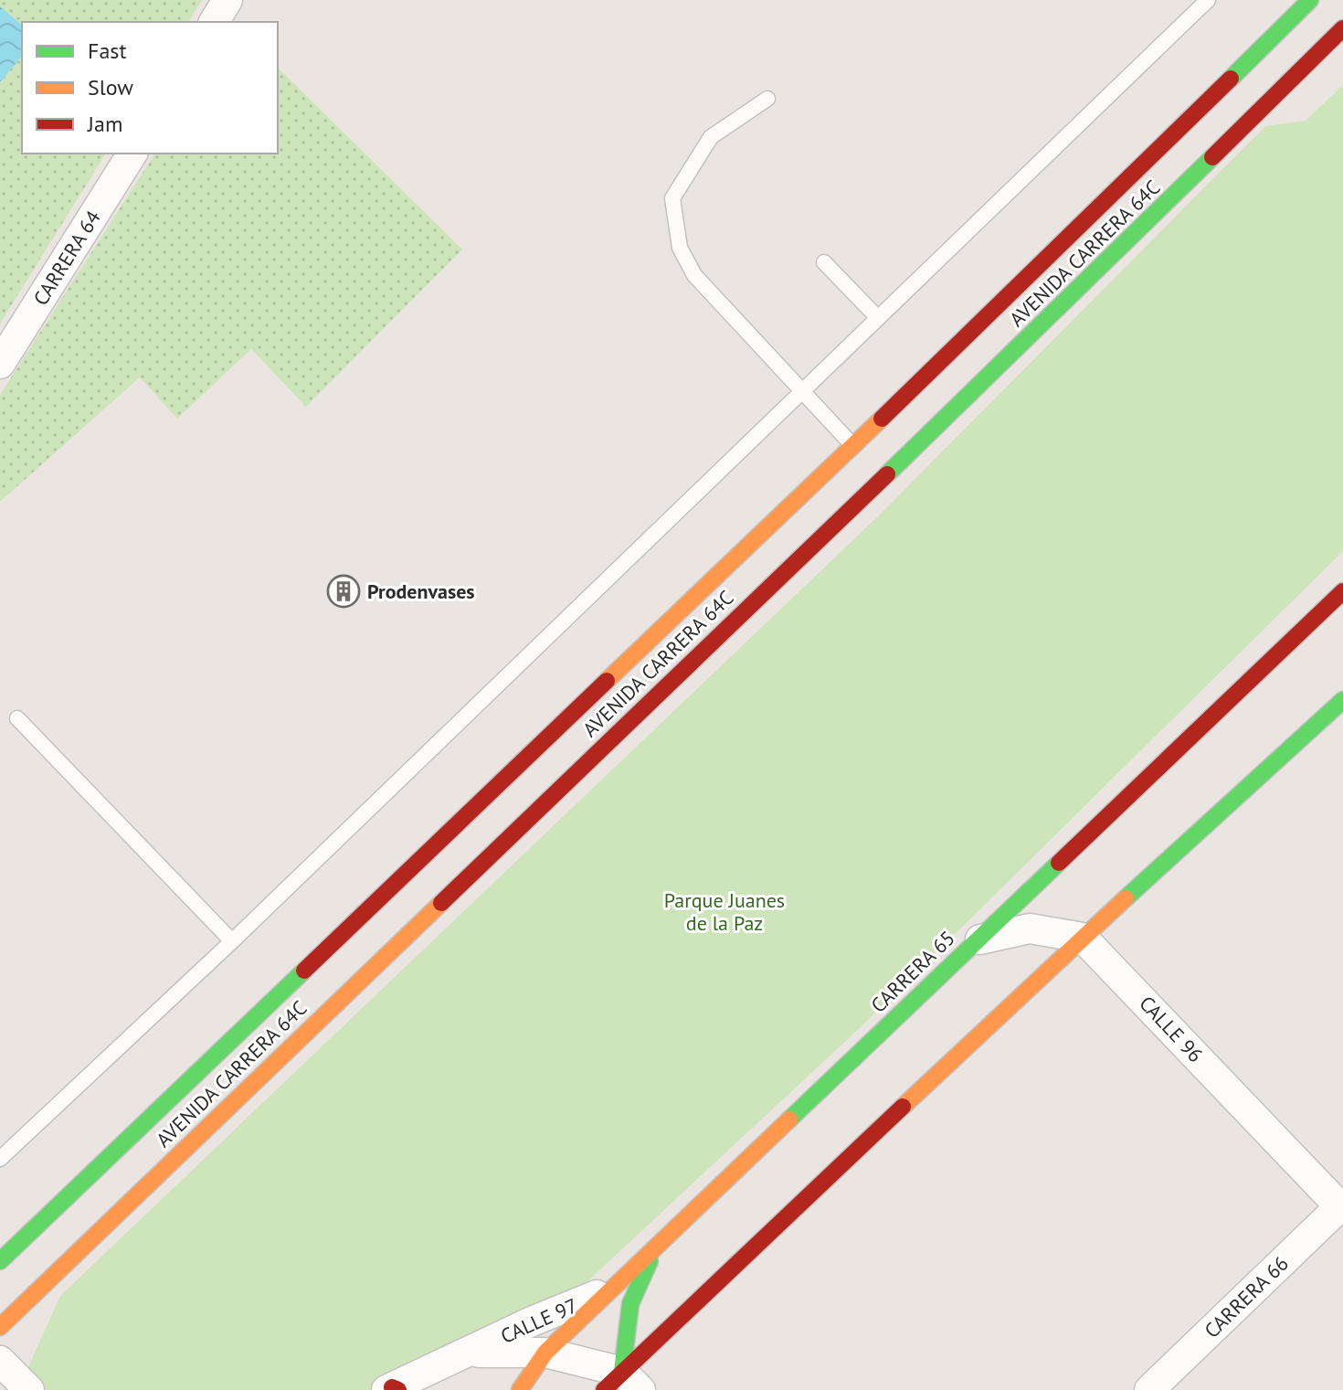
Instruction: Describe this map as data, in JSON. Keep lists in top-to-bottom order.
{
  "streets": {
    "main road": ["AVENIDA CARRERA 64C", "CARRERA 65"],
    "street": [
      "CARRERA 64",
      "CALLE 96",
      "CARRERA 66",
      "CALLE 97"
    ]
  },
  "crossings": [
    ["CARRERA 65", "CALLE 97"],
    ["CALLE 96", "CARRERA 66"]
  ],
  "parks": ["Parque Juanes de la Paz"],
  "places": {
    "building": ["Prodenvases"]
  },
  "legend": ["Fast", "Slow", "Jam"]
}
